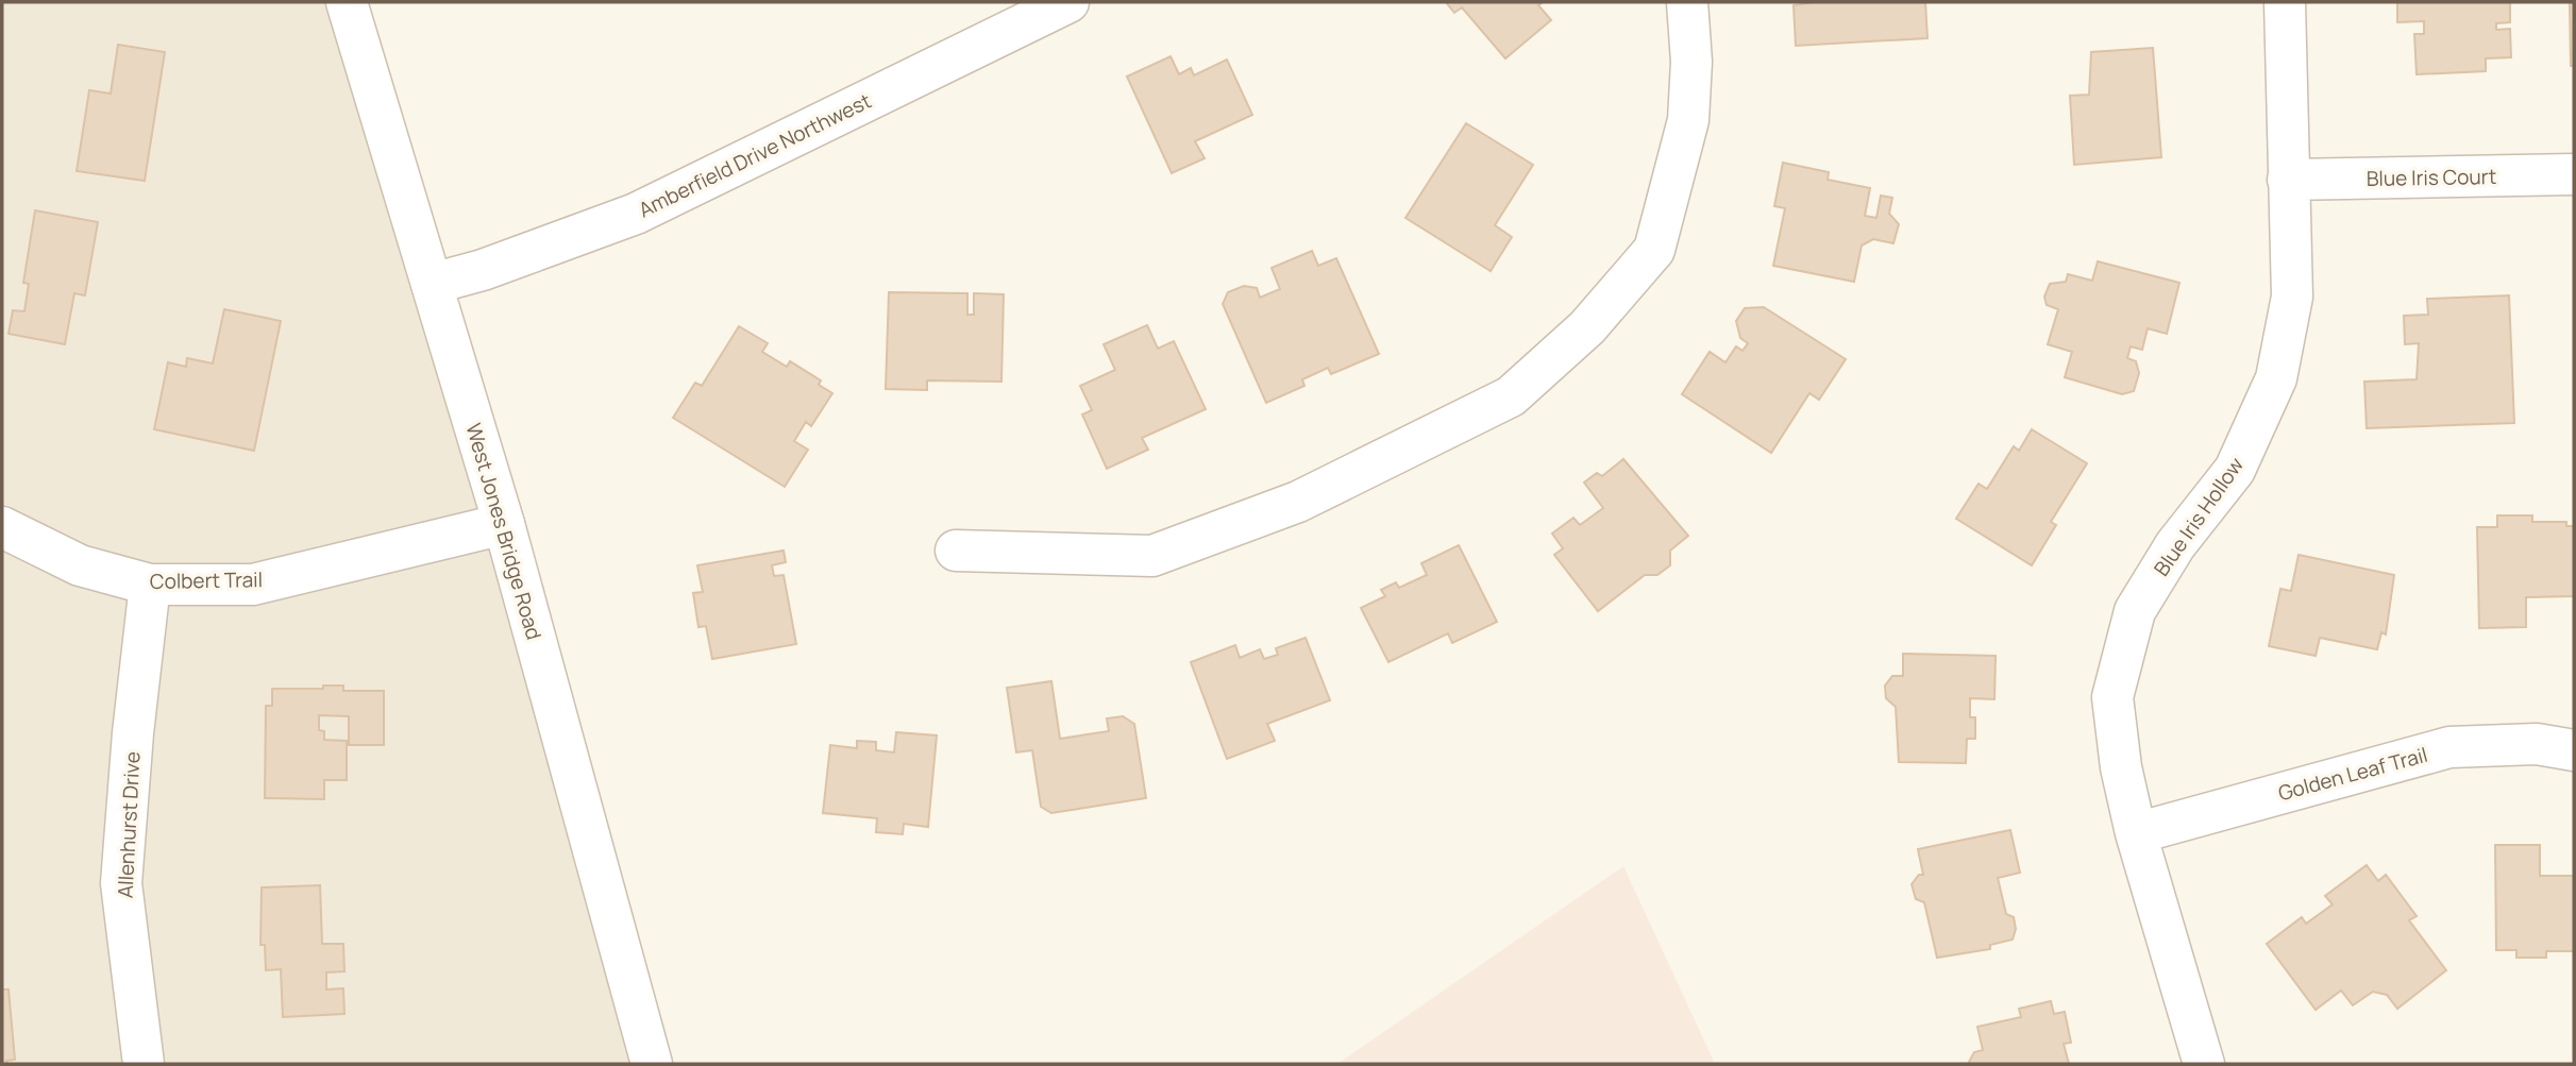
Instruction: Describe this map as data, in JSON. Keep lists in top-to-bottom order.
{
  "streets": {
    "street": [
      "Amberfield Drive Northwest",
      "Blue Iris Court",
      "Blue Iris Hollow",
      "West Jones Bridge Road",
      "Colbert Trail",
      "Golden Leaf Trail",
      "Allenhurst Drive"
    ]
  },
  "crossings": [
    ["Amberfield Drive Northwest", "West Jones Bridge Road"],
    ["Blue Iris Court", "Blue Iris Hollow"],
    ["Blue Iris Hollow", "Golden Leaf Trail"],
    ["West Jones Bridge Road", "Colbert Trail"],
    ["Colbert Trail", "Allenhurst Drive"]
  ]
}
